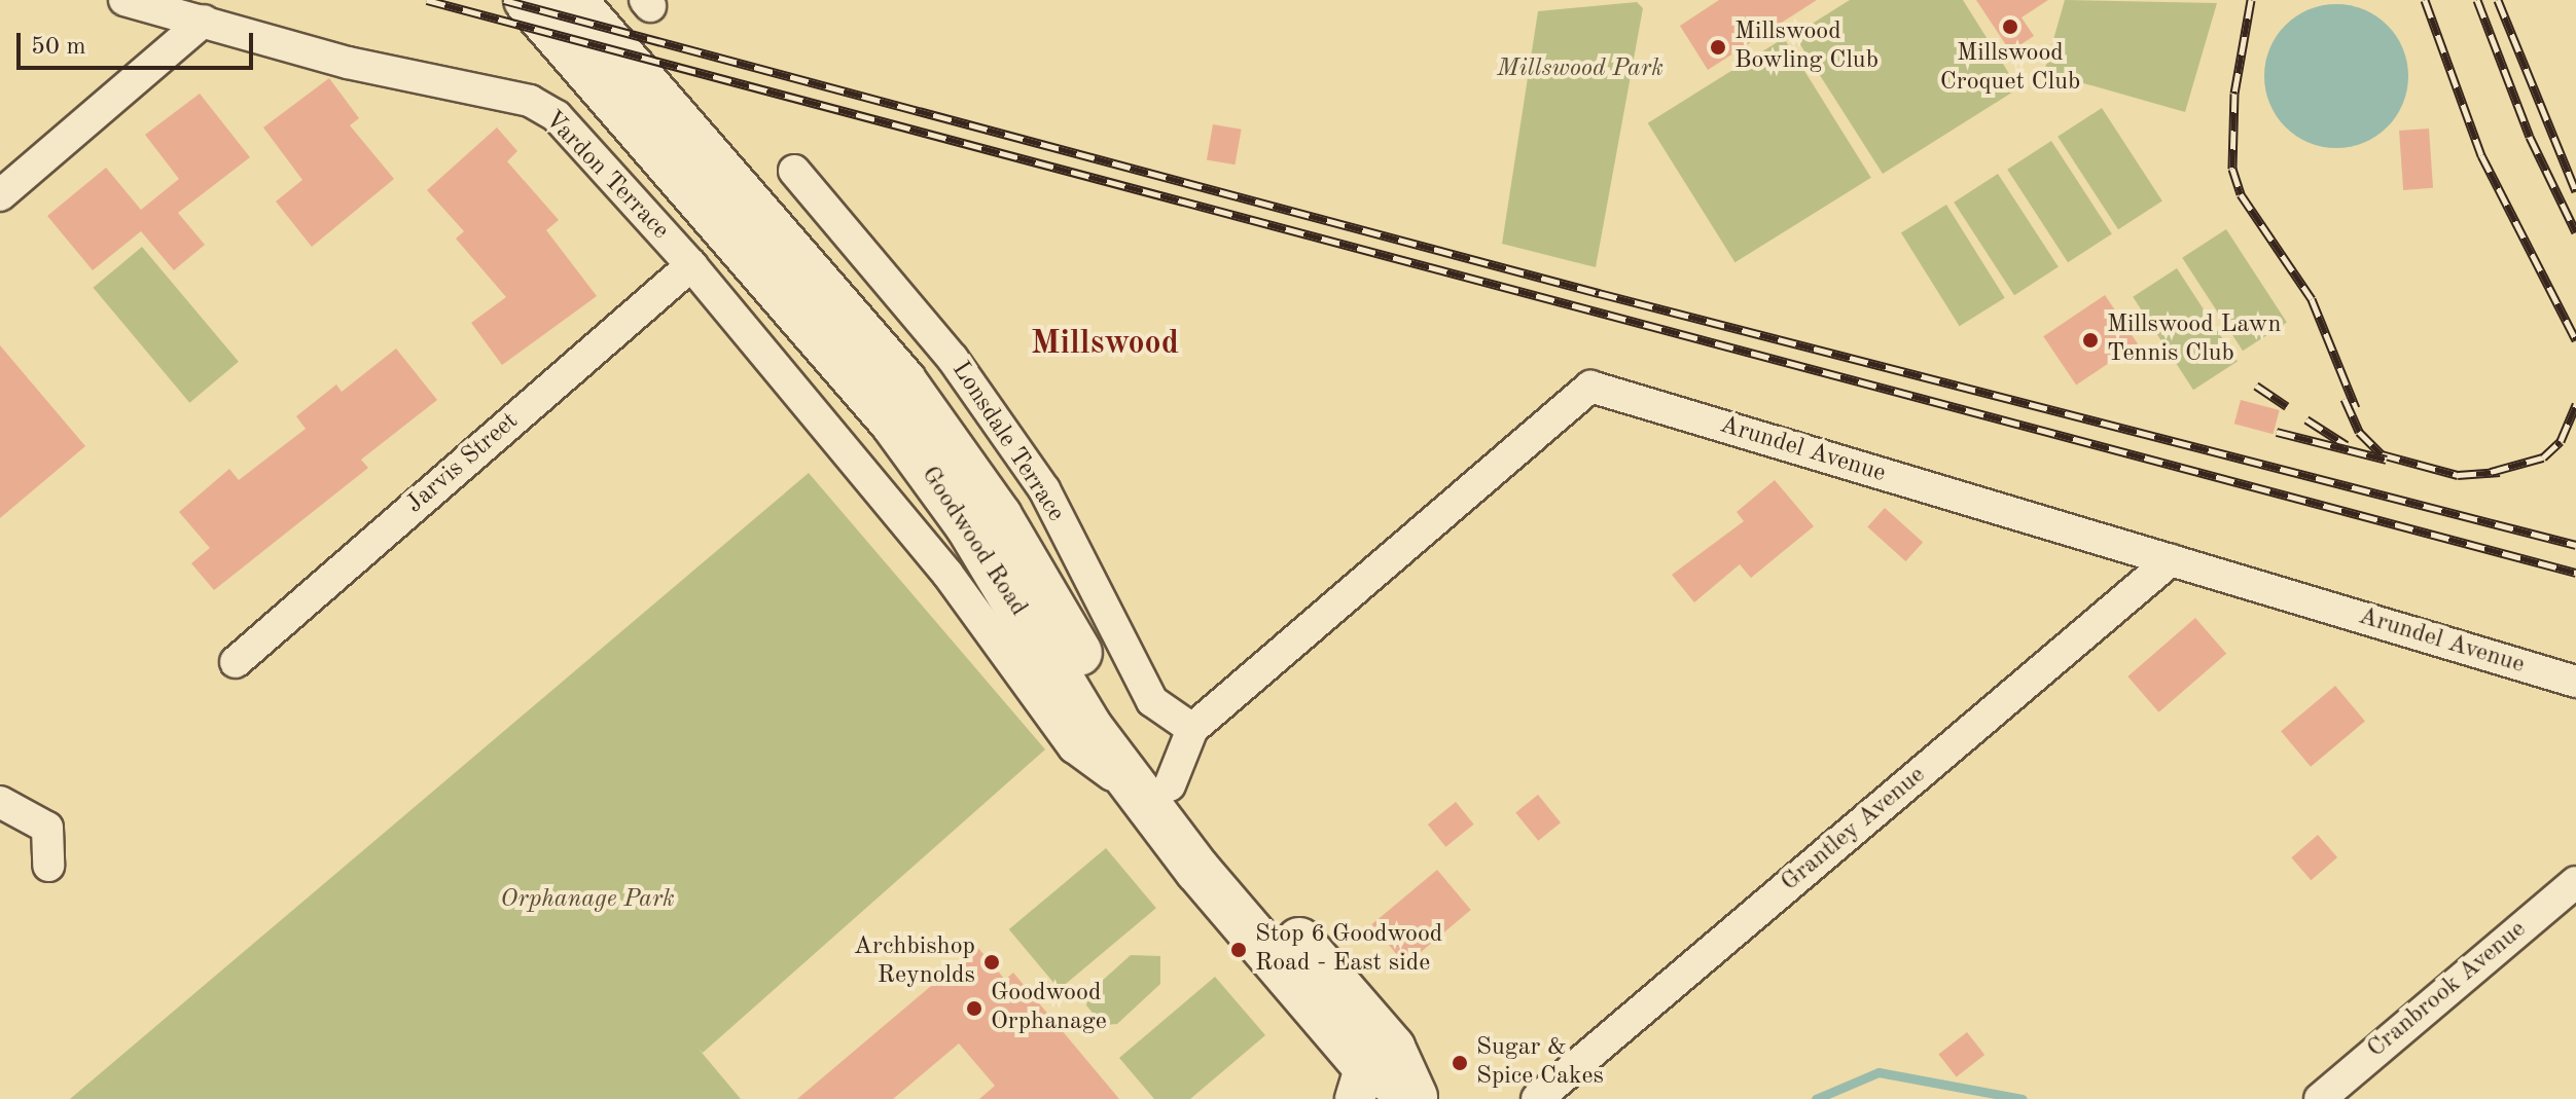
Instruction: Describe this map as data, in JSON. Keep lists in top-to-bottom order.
{
  "streets": {
    "main road": ["Goodwood Road"],
    "street": [
      "Vardon Terrace",
      "Lonsdale Terrace",
      "Arundel Avenue",
      "Jarvis Street",
      "Grantley Avenue",
      "Cranbrook Avenue"
    ]
  },
  "crossings": [
    ["Vardon Terrace", "Arundel Avenue"],
    ["Vardon Terrace", "Jarvis Street"],
    ["Vardon Terrace", "Goodwood Road"],
    ["Lonsdale Terrace", "Arundel Avenue"],
    ["Arundel Avenue", "Goodwood Road"],
    ["Arundel Avenue", "Grantley Avenue"]
  ],
  "districts": ["Millswood"],
  "parks": ["Millswood Park", "Orphanage Park"],
  "places": [
    "Millswood Croquet Club",
    "Millswood Bowling Club",
    "Millswood Lawn Tennis Club",
    "Stop 6 Goodwood Road - East side",
    "Archbishop Reynolds",
    "Goodwood Orphanage",
    "Sugar & Spice Cakes"
  ],
  "scale_bar": "50 m"
}
